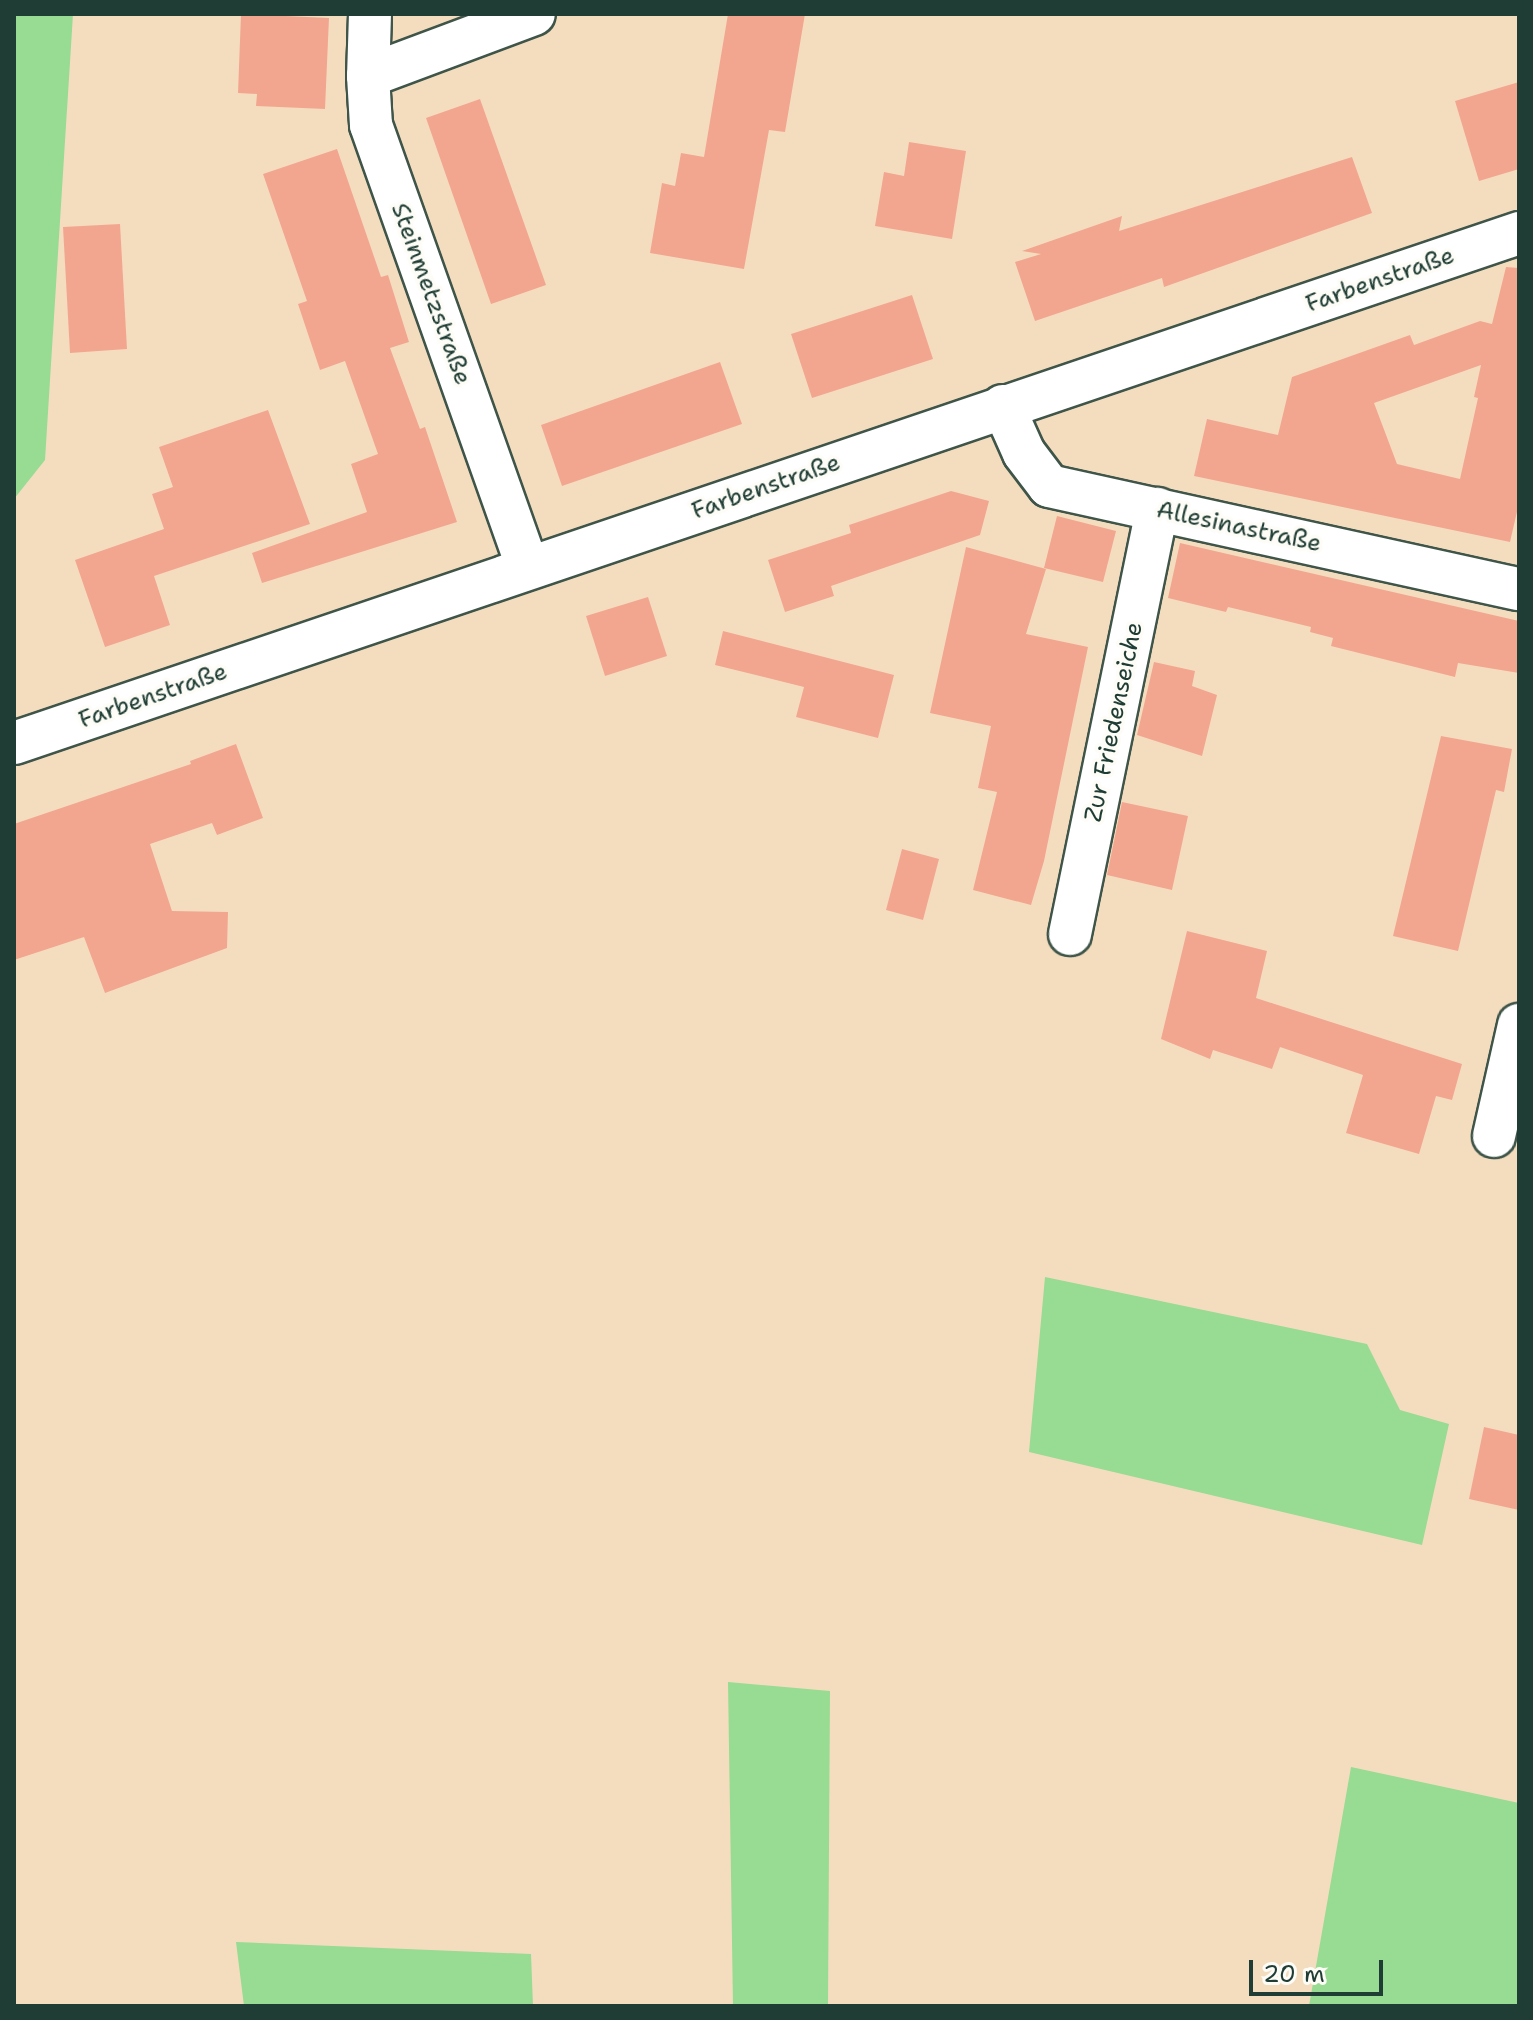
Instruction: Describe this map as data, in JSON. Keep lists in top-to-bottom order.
{
  "streets": {
    "street": [
      "Farbenstraße",
      "Steinmetzstraße",
      "Allesinastraße",
      "Zur Friedenseiche"
    ]
  },
  "crossings": [
    ["Farbenstraße", "Steinmetzstraße"],
    ["Farbenstraße", "Allesinastraße"],
    ["Allesinastraße", "Zur Friedenseiche"]
  ],
  "scale_bar": "20 m"
}
